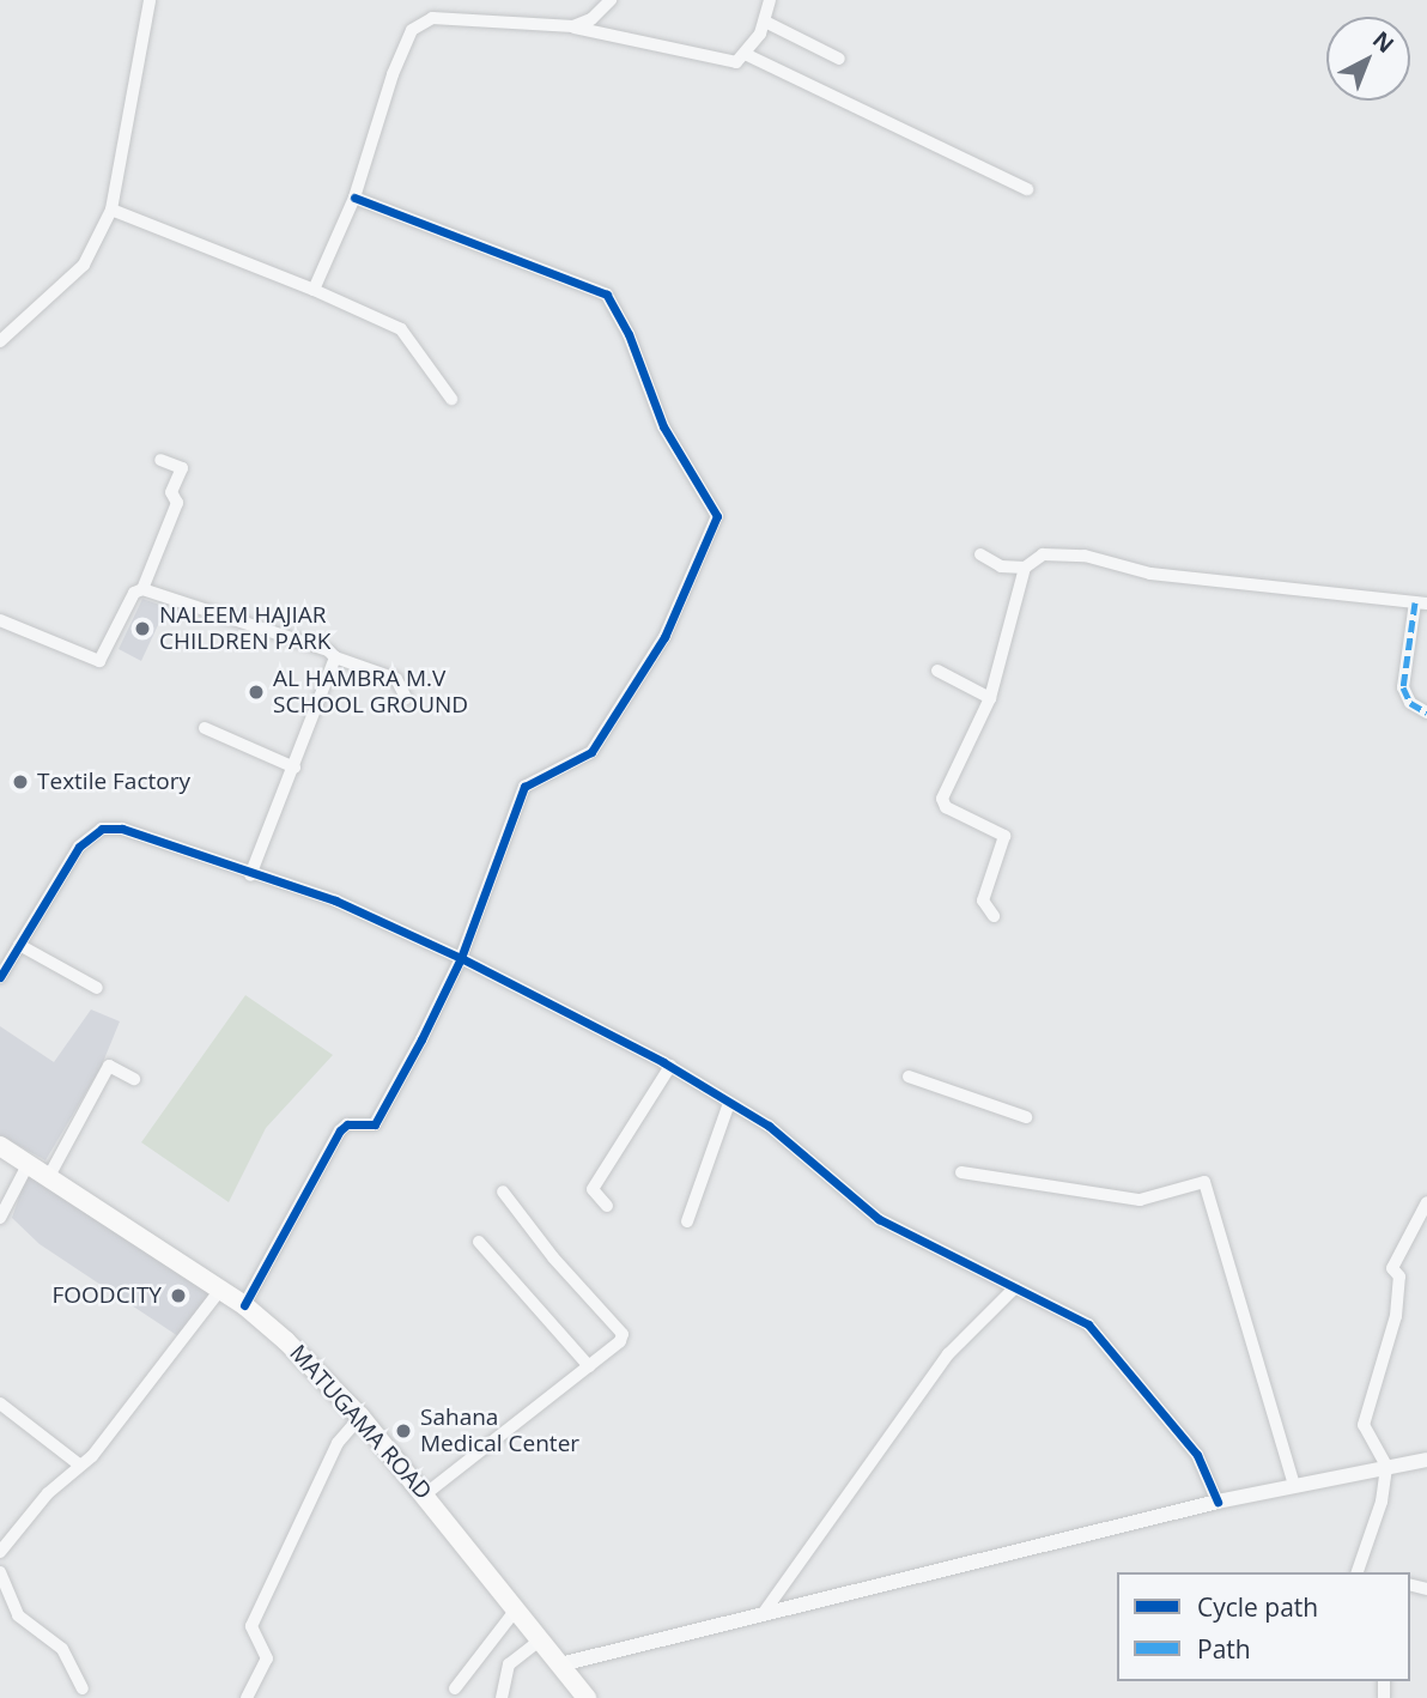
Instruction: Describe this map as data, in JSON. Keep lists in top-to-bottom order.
{
  "streets": {
    "main road": ["MATUGAMA ROAD"]
  },
  "places": [
    "NALEEM HAJIAR CHILDREN PARK",
    "AL HAMBRA M.V SCHOOL GROUND",
    "Textile Factory",
    "FOODCITY",
    "Sahana Medical Center"
  ],
  "legend": ["Cycle path", "Path"],
  "north": "top right"
}
